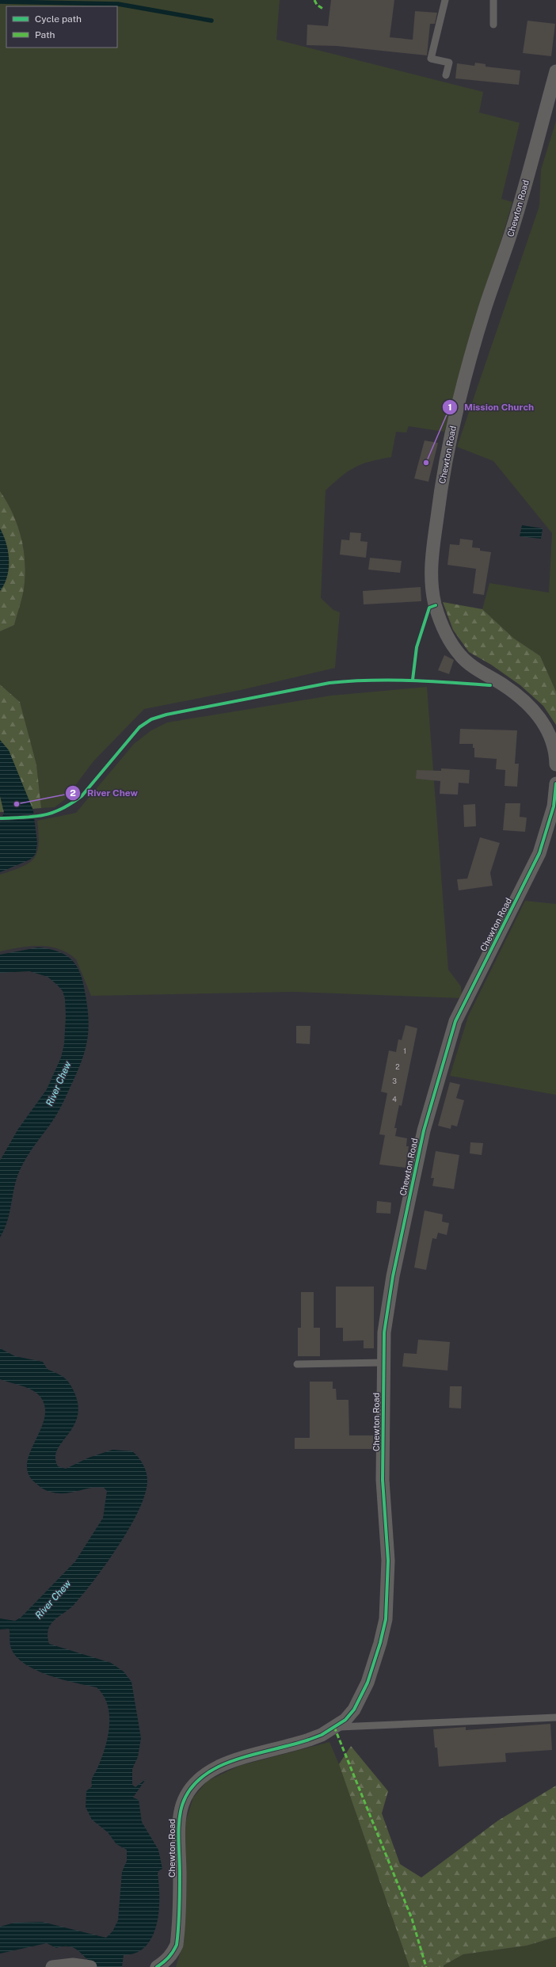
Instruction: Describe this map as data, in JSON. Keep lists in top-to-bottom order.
{
  "streets": {
    "street": ["Chewton Road"]
  },
  "water": ["River Chew"],
  "places": ["Mission Church", "River Chew"],
  "house_numbers": [
    "1",
    "2",
    "3",
    "4"
  ],
  "legend": ["Cycle path", "Path"]
}
